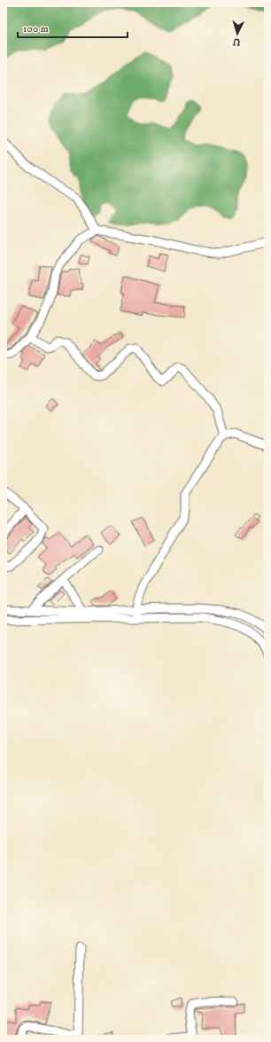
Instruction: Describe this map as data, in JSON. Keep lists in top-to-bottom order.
{
  "scale_bar": "100 m",
  "north": "bottom"
}
